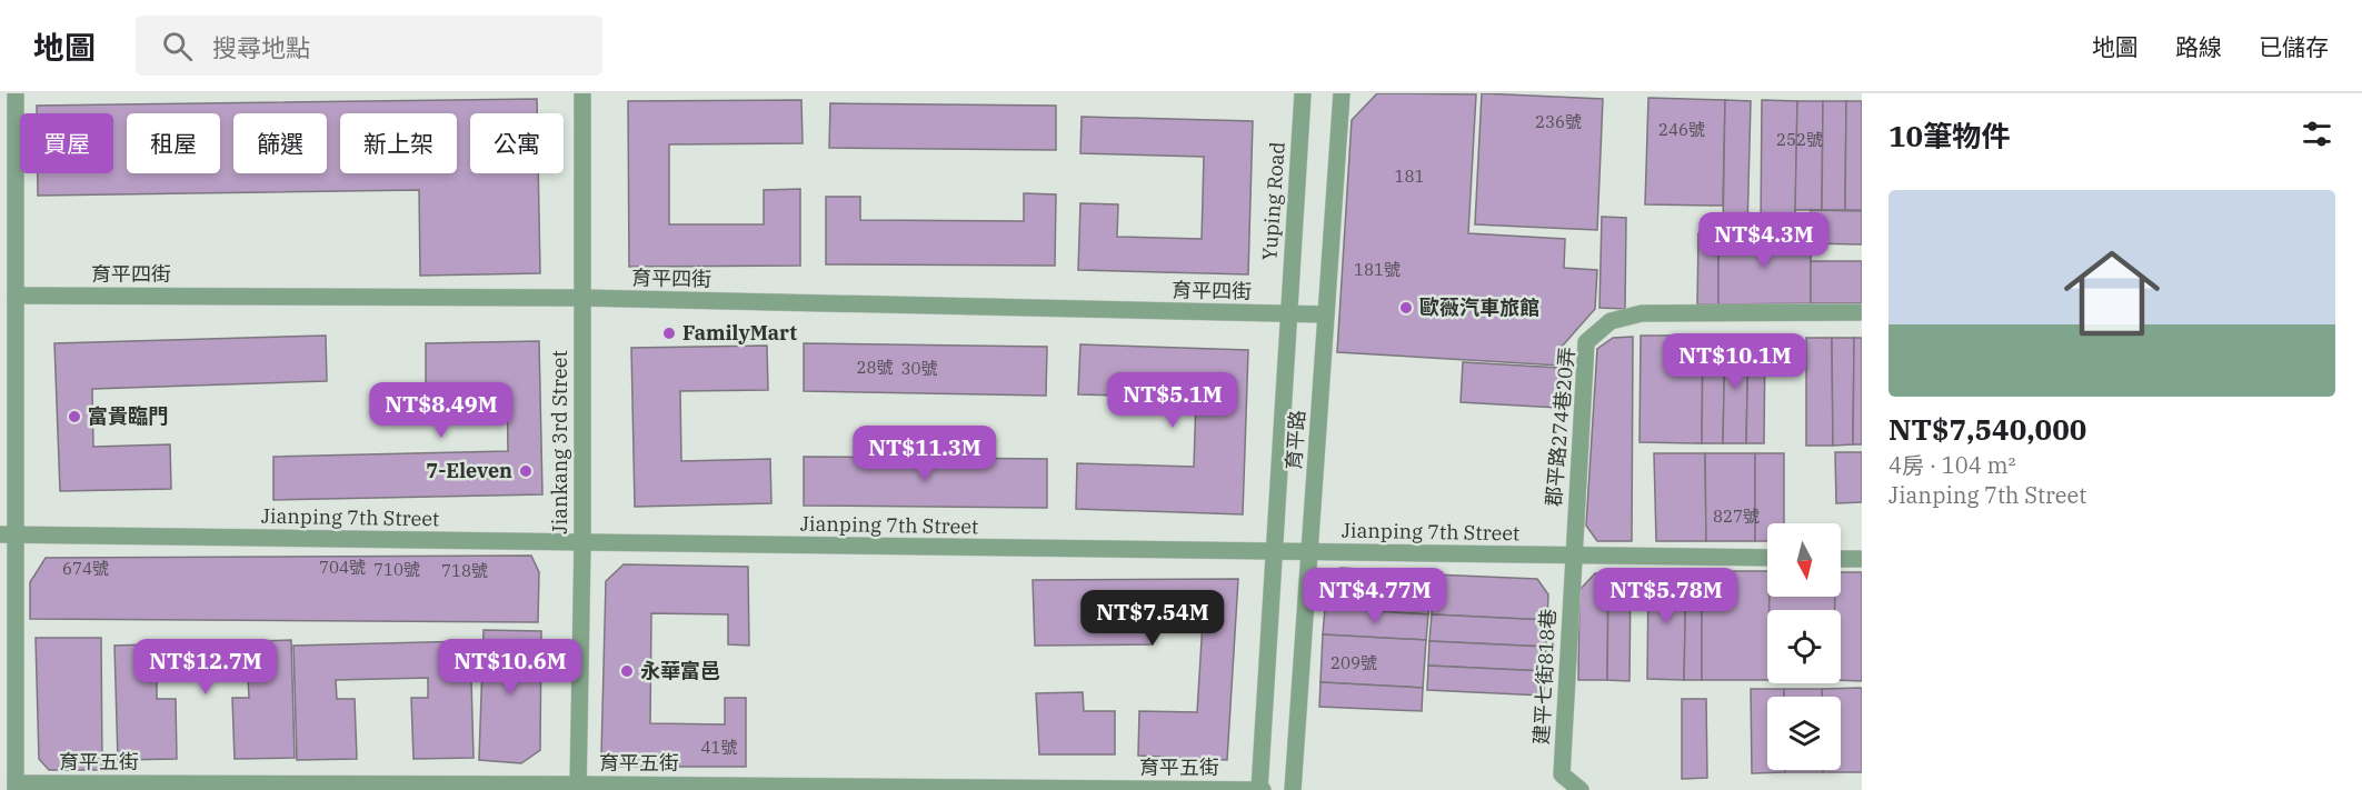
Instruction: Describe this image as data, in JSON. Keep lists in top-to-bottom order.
{
  "streets": {
    "street": [
      "Yuping Road",
      "育平四街",
      "郡平路274巷20弄",
      "育平路",
      "Jiankang 3rd Street",
      "Jianping 7th Street",
      "建平七街818巷",
      "育平五街"
    ]
  },
  "crossings": [
    ["Yuping Road", "育平四街"],
    ["Yuping Road", "Jianping 7th Street"],
    ["Yuping Road", "育平五街"],
    ["育平四街", "育平路"],
    ["育平四街", "Jiankang 3rd Street"],
    ["郡平路274巷20弄", "Jianping 7th Street"],
    ["郡平路274巷20弄", "建平七街818巷"],
    ["育平路", "Jianping 7th Street"],
    ["Jiankang 3rd Street", "Jianping 7th Street"],
    ["Jiankang 3rd Street", "育平五街"],
    ["Jianping 7th Street", "建平七街818巷"]
  ],
  "places": [
    "歐薇汽車旅館",
    "FamilyMart",
    "富貴臨門",
    "7-Eleven",
    "永華富邑"
  ],
  "house_numbers": [
    "236號",
    "246號",
    "252號",
    "181",
    "181號",
    "28號",
    "30號",
    "827號",
    "704號",
    "674號",
    "710號",
    "718號",
    "209號",
    "41號"
  ],
  "north": "bottom",
  "page": {
    "header": "地圖",
    "search": "搜尋地點",
    "nav": ["地圖", "路線", "已儲存"],
    "heading": "10筆物件",
    "chip": [
      "買屋",
      "租屋",
      "篩選",
      "新上架",
      "公寓"
    ],
    "list": [
      {
        "name": "NT$7,540,000",
        "note": "4房 · 104 m² · Jianping 7th Street"
      }
    ],
    "price": [
      "NT$4.3M",
      "NT$10.1M",
      "NT$5.1M",
      "NT$8.49M",
      "NT$11.3M",
      "NT$4.77M",
      "NT$5.78M",
      "NT$7.54M",
      "NT$12.7M",
      "NT$10.6M"
    ]
  }
}
